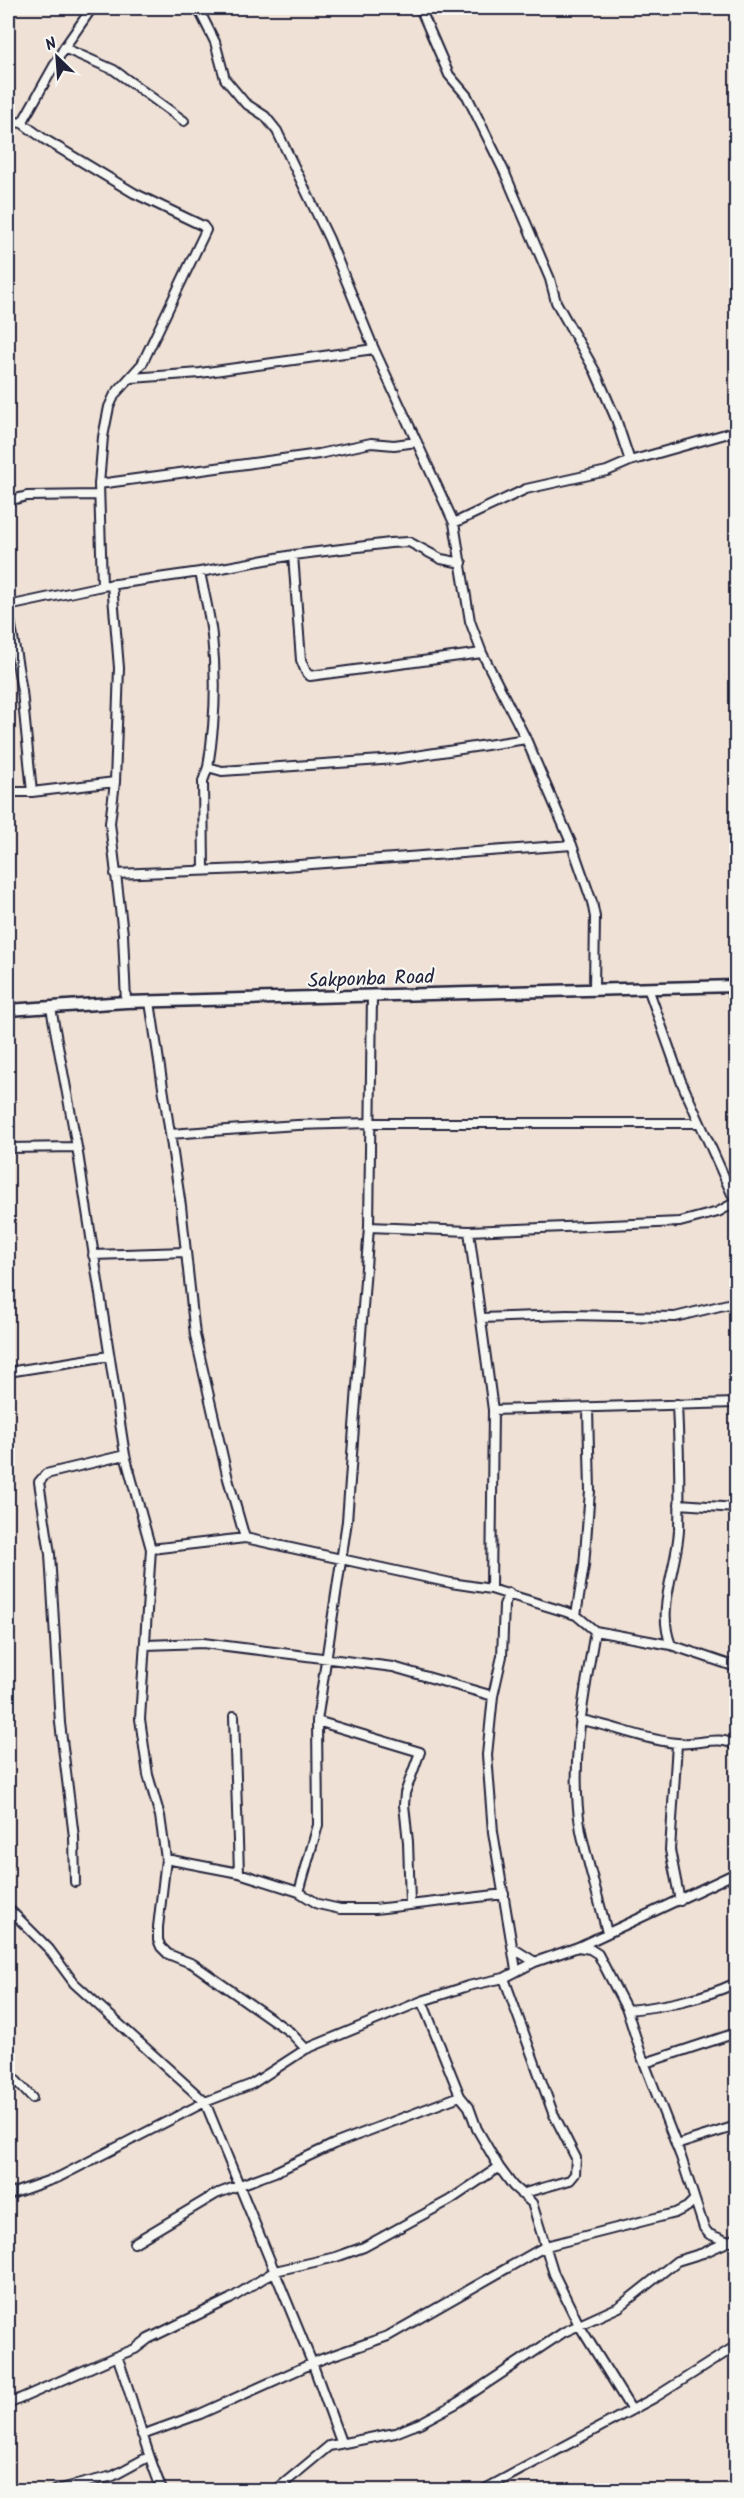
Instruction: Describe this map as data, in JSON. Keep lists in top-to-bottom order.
{
  "streets": {
    "main road": ["Sakponba Road"]
  },
  "north": "top left"
}
